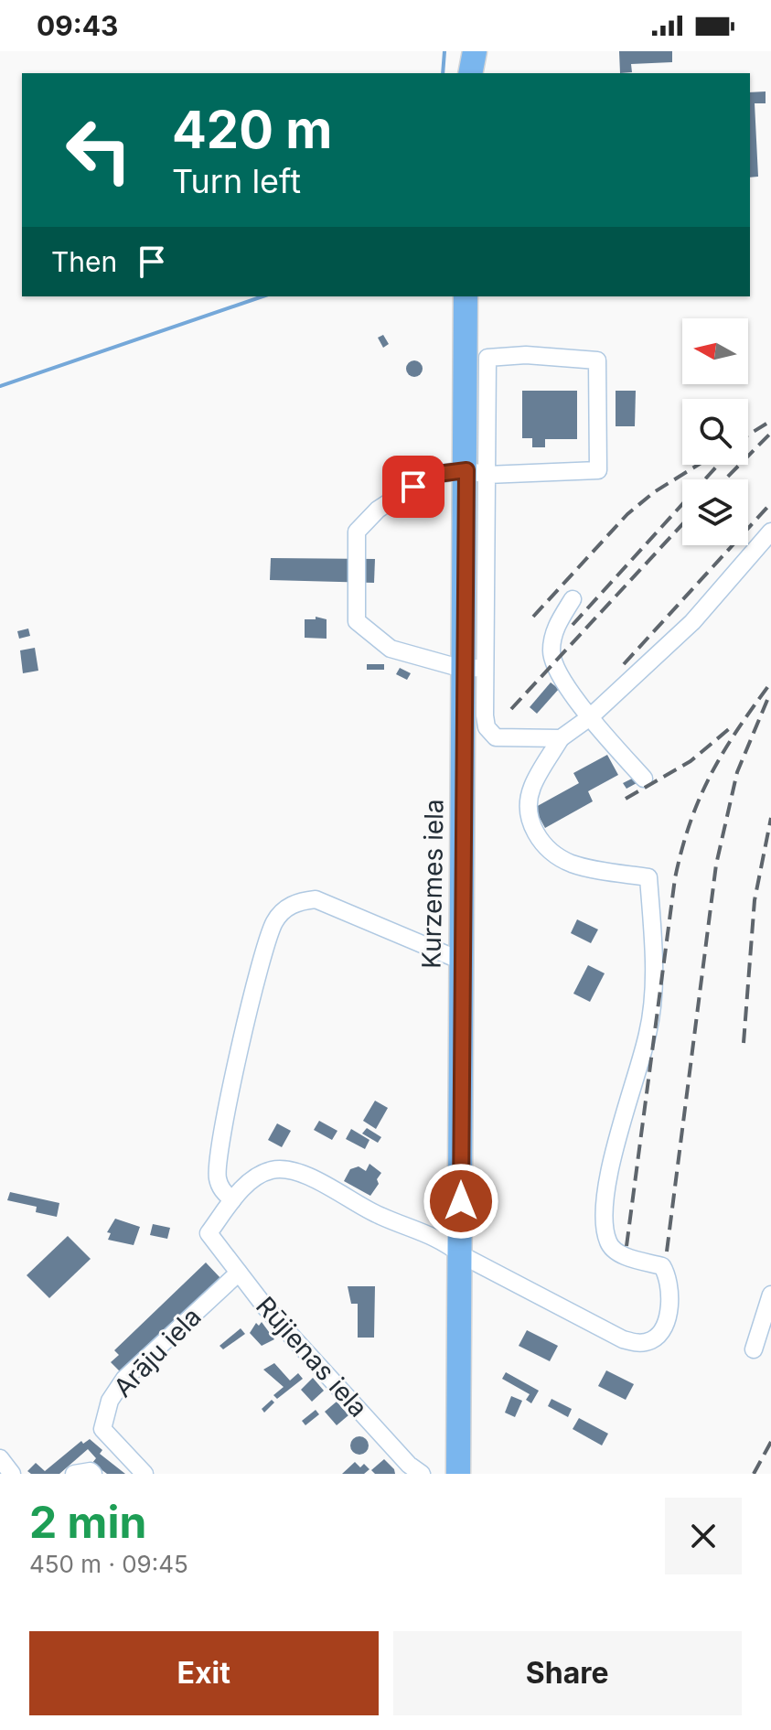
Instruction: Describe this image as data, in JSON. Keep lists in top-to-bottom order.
{
  "streets": {
    "highway": ["Kurzemes iela"],
    "street": ["Arāju iela", "Rūjienas iela"]
  },
  "crossings": [
    ["Arāju iela", "Rūjienas iela"]
  ],
  "north": "left",
  "page": {
    "status": "09:43",
    "turn": ["420 m", "Turn left"],
    "then": "Then",
    "heading": ["2 min", "450 m · 09:45"],
    "buttons": ["Exit", "Share"]
  }
}
